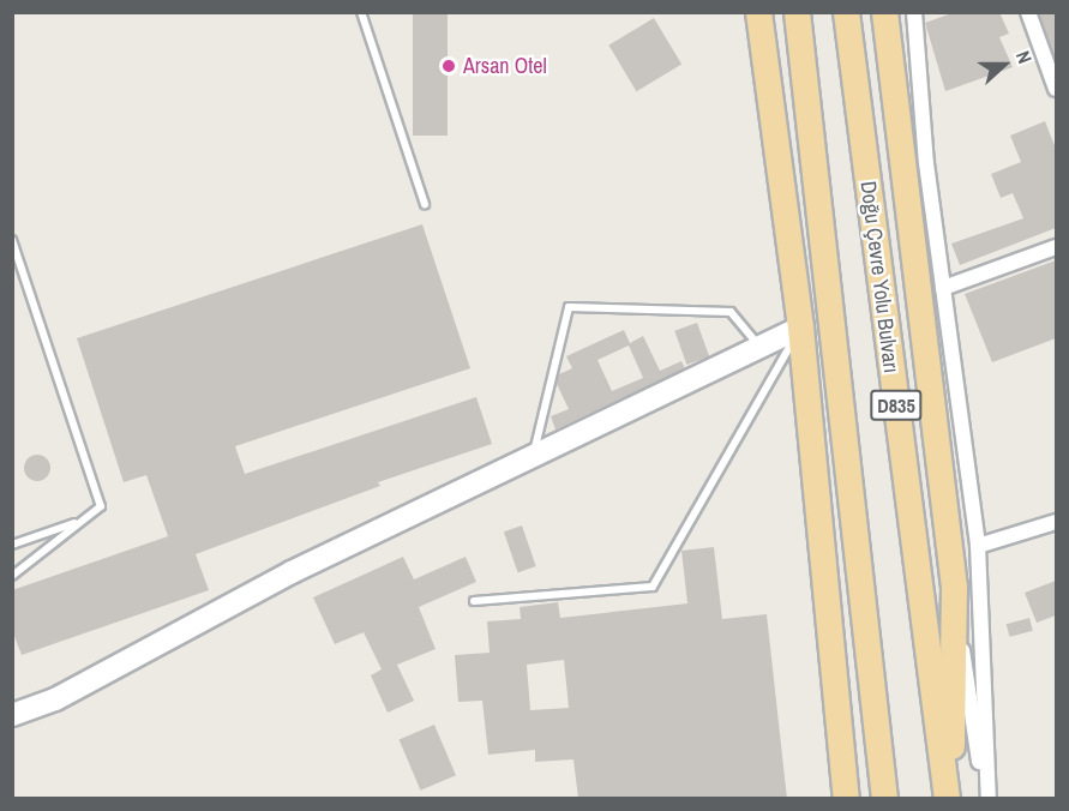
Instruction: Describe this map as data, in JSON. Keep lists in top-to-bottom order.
{
  "streets": {
    "highway": ["Doğu Çevre Yolu Bulvarı", "D835"]
  },
  "places": ["Arsan Otel"],
  "north": "right"
}
